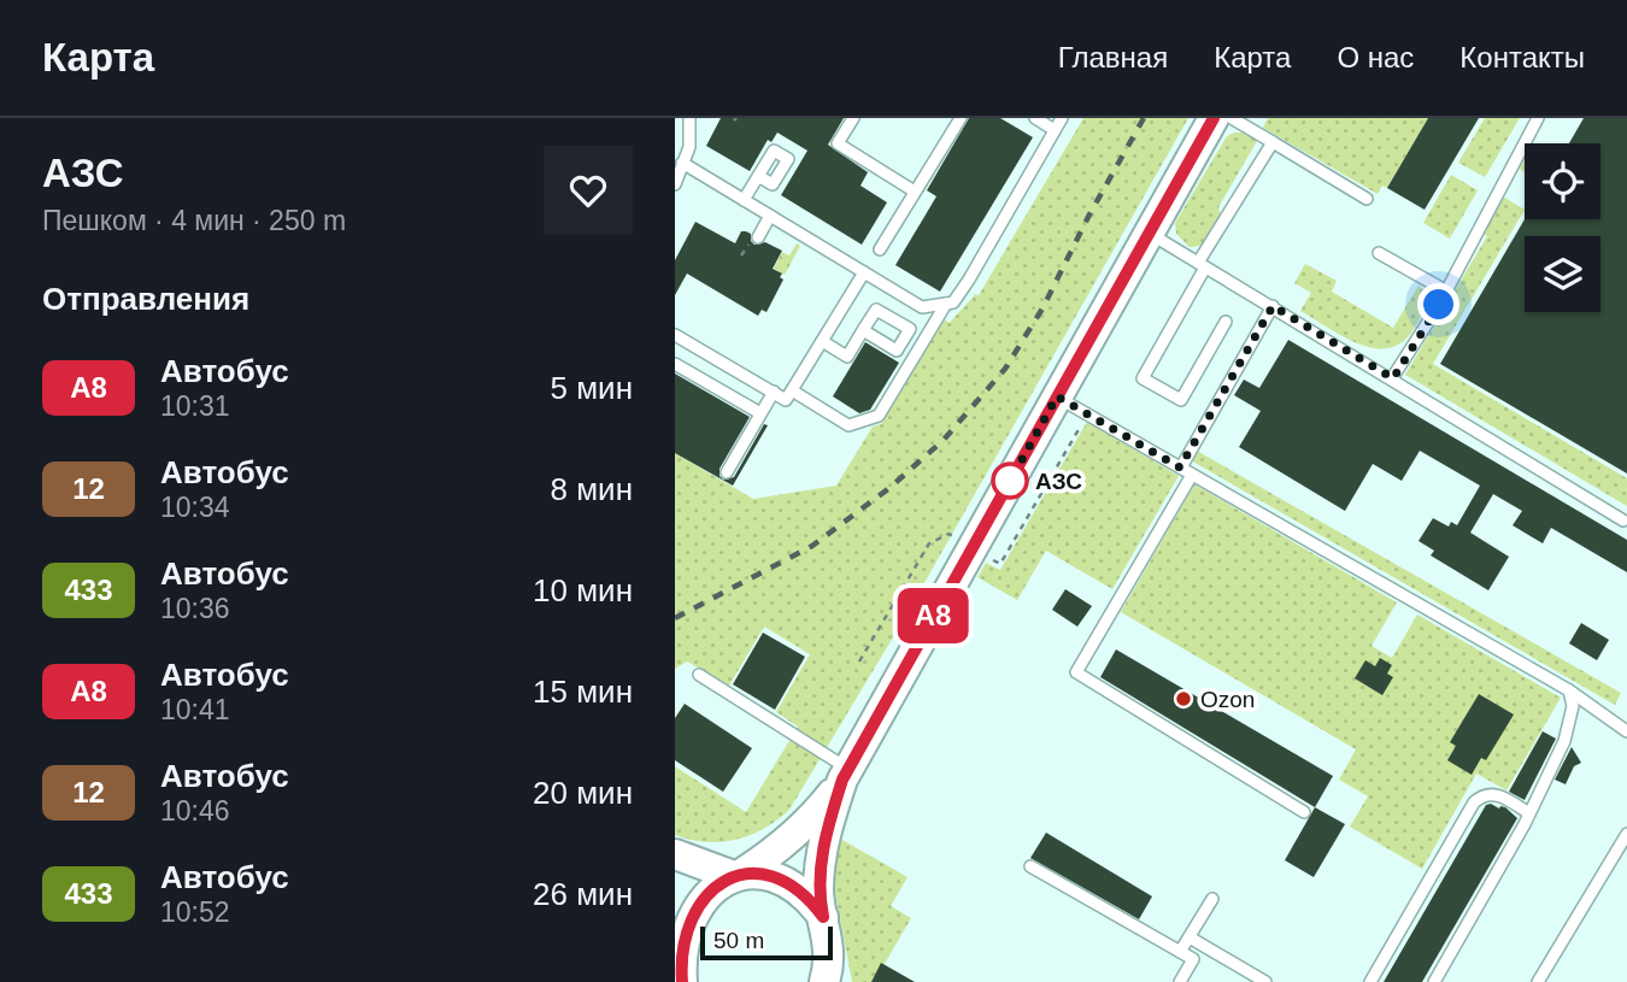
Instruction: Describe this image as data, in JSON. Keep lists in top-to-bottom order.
{
  "places": ["АЗС", "Ozon"],
  "lines": ["bus line А8"],
  "scale_bar": "50 m",
  "page": {
    "header": "Карта",
    "nav": [
      "Главная",
      "Карта",
      "О нас",
      "Контакты"
    ],
    "heading": [
      ["АЗС", "Пешком · 4 мин · 250 m"],
      "Отправления"
    ],
    "on_map": "А8",
    "list": [
      {
        "mark": "А8",
        "name": "Автобус",
        "note": "10:31",
        "value": "5 мин"
      },
      {
        "mark": "12",
        "name": "Автобус",
        "note": "10:34",
        "value": "8 мин"
      },
      {
        "mark": "433",
        "name": "Автобус",
        "note": "10:36",
        "value": "10 мин"
      },
      {
        "mark": "А8",
        "name": "Автобус",
        "note": "10:41",
        "value": "15 мин"
      },
      {
        "mark": "12",
        "name": "Автобус",
        "note": "10:46",
        "value": "20 мин"
      },
      {
        "mark": "433",
        "name": "Автобус",
        "note": "10:52",
        "value": "26 мин"
      }
    ],
    "scale": "50 m"
  }
}
